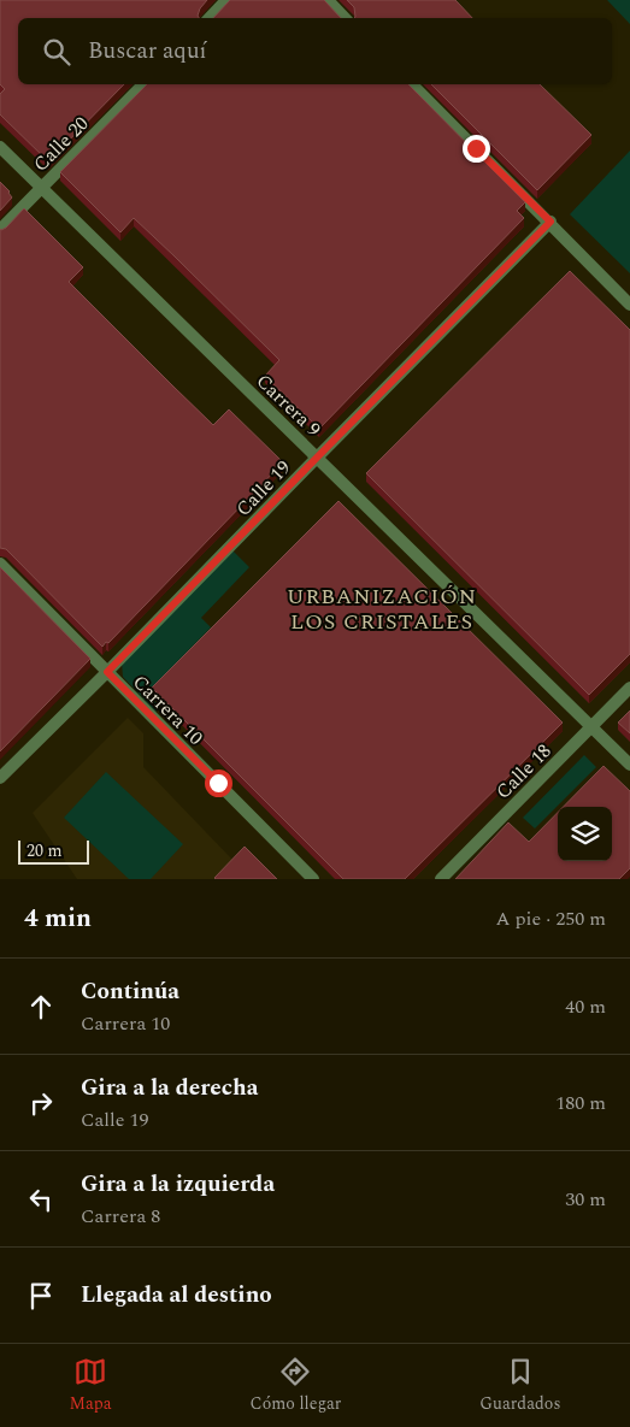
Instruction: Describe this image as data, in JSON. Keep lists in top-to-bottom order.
{
  "streets": {
    "street": [
      "Calle 20",
      "Carrera 9",
      "Calle 19",
      "Carrera 10",
      "Calle 18"
    ]
  },
  "crossings": [
    ["Calle 20", "Carrera 9"],
    ["Carrera 9", "Calle 19"],
    ["Carrera 9", "Calle 18"],
    ["Calle 19", "Carrera 10"]
  ],
  "districts": ["URBANIZACIÓN LOS CRISTALES"],
  "scale_bar": "20 m",
  "page": {
    "search": "Buscar aquí",
    "scale": "20 m",
    "heading": ["4 min", "A pie · 250 m"],
    "list": [
      ["Continúa", "Carrera 10", "40 m"],
      ["Gira a la derecha", "Calle 19", "180 m"],
      ["Gira a la izquierda", "Carrera 8", "30 m"],
      "Llegada al destino"
    ],
    "nav": ["Mapa", "Cómo llegar", "Guardados"]
  }
}
